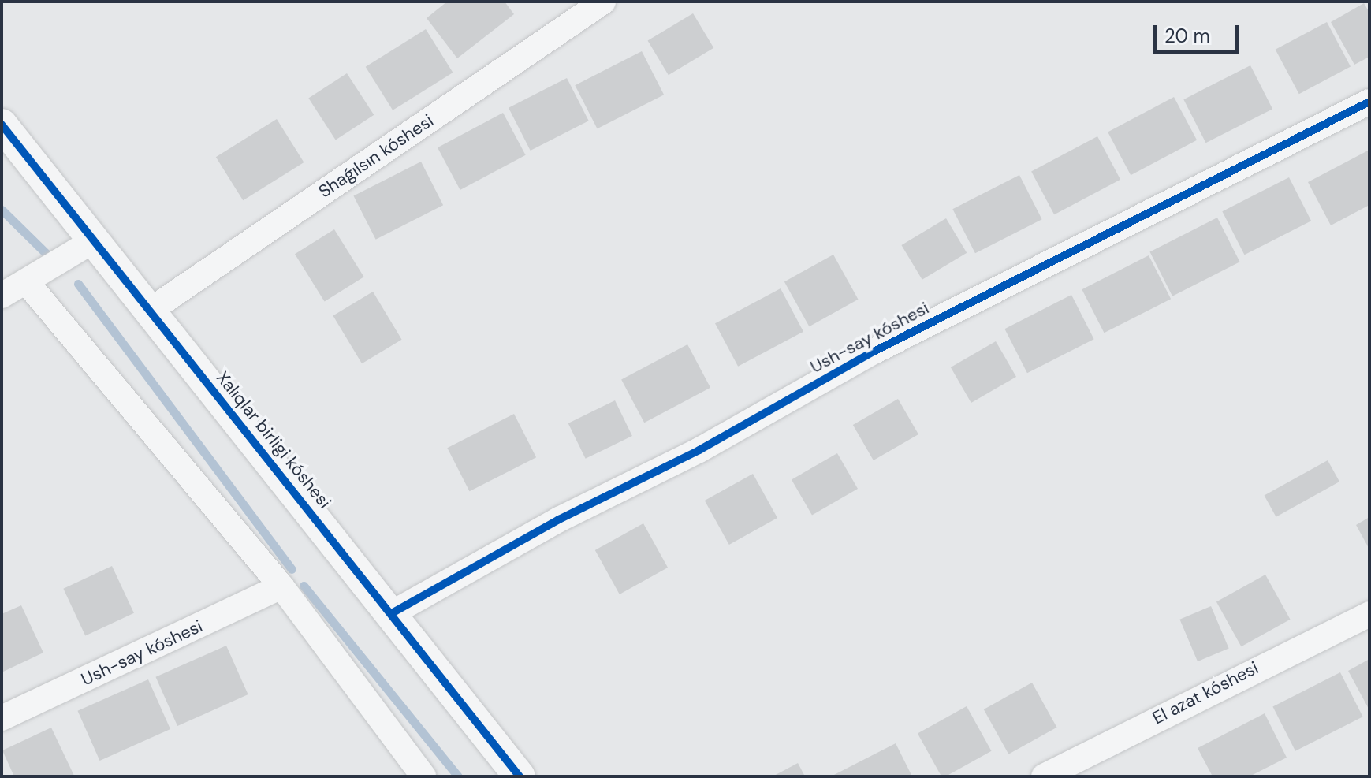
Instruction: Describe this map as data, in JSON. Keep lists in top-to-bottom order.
{
  "streets": {
    "street": [
      "Shaǵılsın kóshesi",
      "Ush-say kóshesi",
      "Xalıqlar birligi kóshesi",
      "El azat kóshesi"
    ]
  },
  "crossings": [
    ["Shaǵılsın kóshesi", "Xalıqlar birligi kóshesi"],
    ["Ush-say kóshesi", "Xalıqlar birligi kóshesi"]
  ],
  "scale_bar": "20 m"
}
